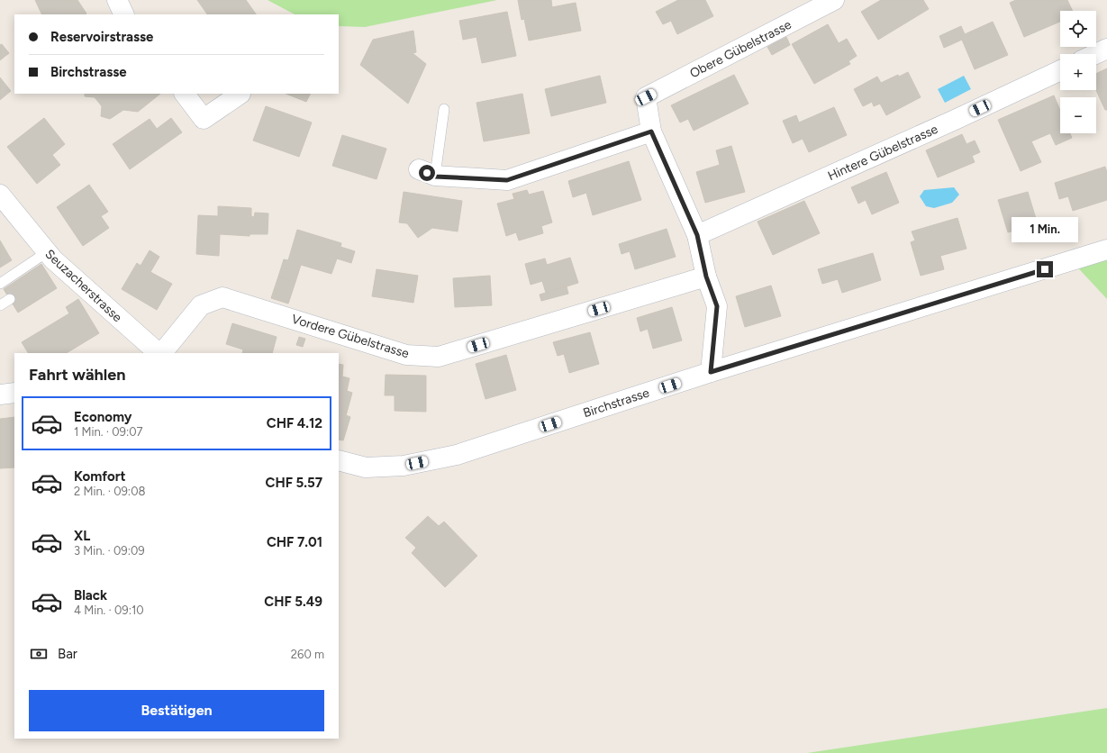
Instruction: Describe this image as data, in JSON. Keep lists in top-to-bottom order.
{
  "streets": {
    "street": [
      "Obere Gübelstrasse",
      "Hintere Gübelstrasse",
      "Seuzacherstrasse",
      "Vordere Gübelstrasse",
      "Birchstrasse"
    ]
  },
  "page": {
    "map_buttons": ["+", "−"],
    "banner": ["Reservoirstrasse", "Birchstrasse"],
    "bubble": "1 Min.",
    "heading": "Fahrt wählen",
    "list": [
      {
        "name": "Economy",
        "note": "1 Min. · 09:07",
        "value": "CHF 4.12"
      },
      {
        "name": "Komfort",
        "note": "2 Min. · 09:08",
        "value": "CHF 5.57"
      },
      {
        "name": "XL",
        "note": "3 Min. · 09:09",
        "value": "CHF 7.01"
      },
      {
        "name": "Black",
        "note": "4 Min. · 09:10",
        "value": "CHF 5.49"
      }
    ],
    "pay": ["Bar", "260 m"],
    "buttons": "Bestätigen"
  }
}
